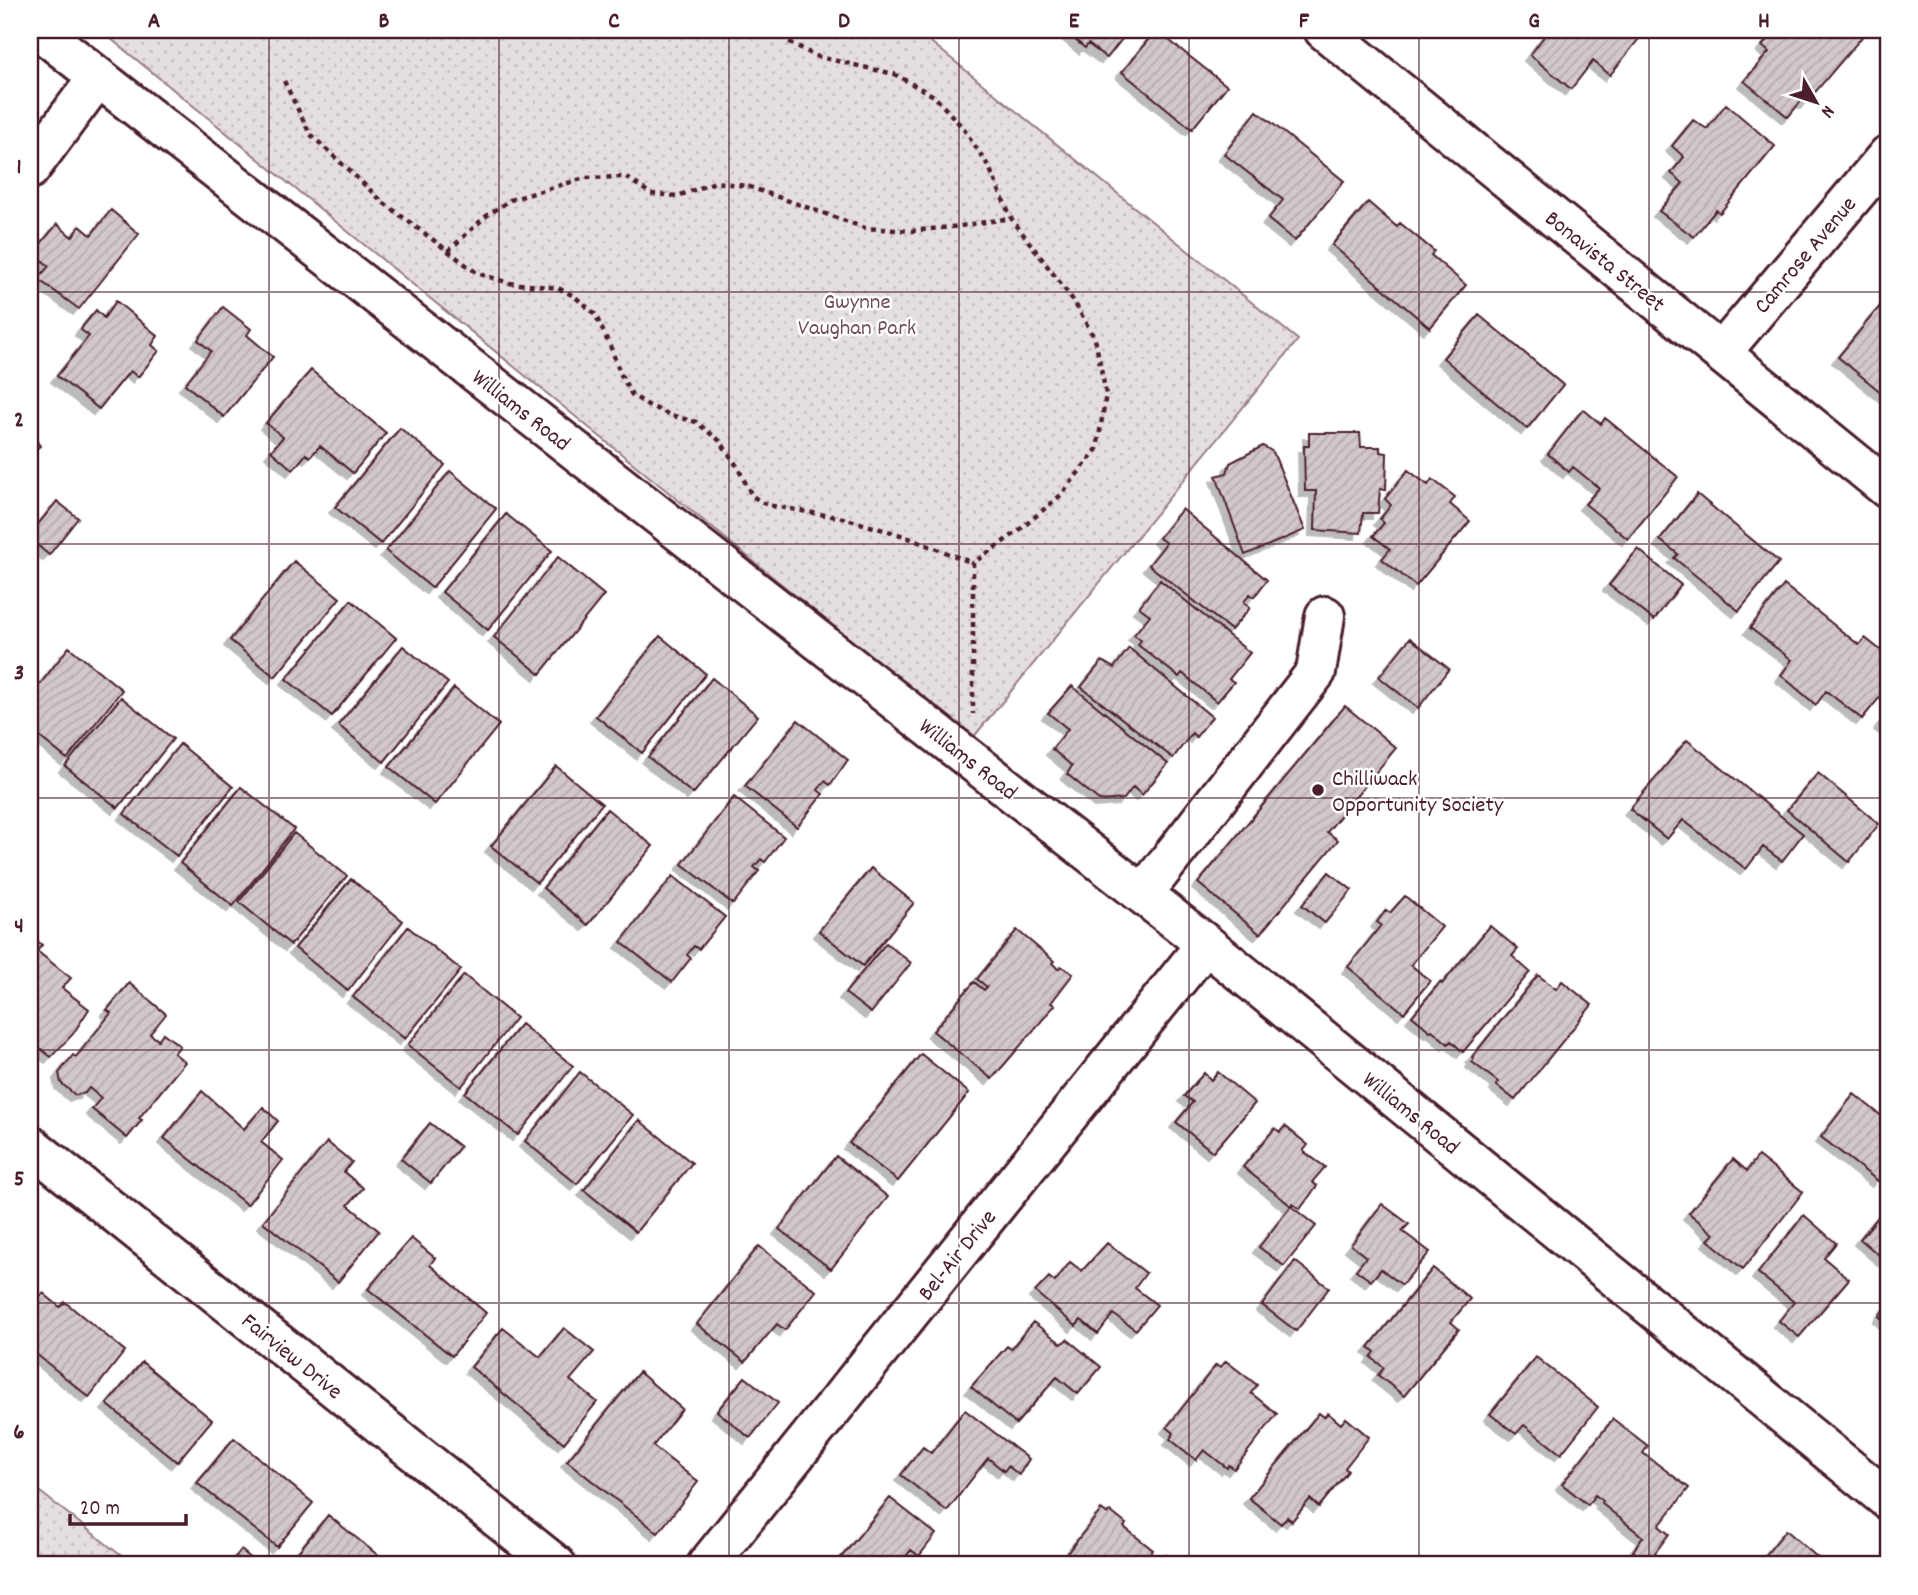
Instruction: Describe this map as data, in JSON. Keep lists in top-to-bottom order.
{
  "streets": {
    "street": [
      "Camrose Avenue",
      "Bonavista Street",
      "Williams Road",
      "Bel-Air Drive",
      "Fairview Drive"
    ]
  },
  "crossings": [
    ["Camrose Avenue", "Bonavista Street"],
    ["Williams Road", "Bel-Air Drive"]
  ],
  "parks": ["Gwynne Vaughan Park"],
  "places": ["Chilliwack Opportunity Society"],
  "scale_bar": "20 m",
  "north": "bottom right",
  "grid": {
    "columns": [
      "A",
      "B",
      "C",
      "D",
      "E",
      "F",
      "G",
      "H"
    ],
    "rows": [
      "1",
      "2",
      "3",
      "4",
      "5",
      "6"
    ]
  }
}
